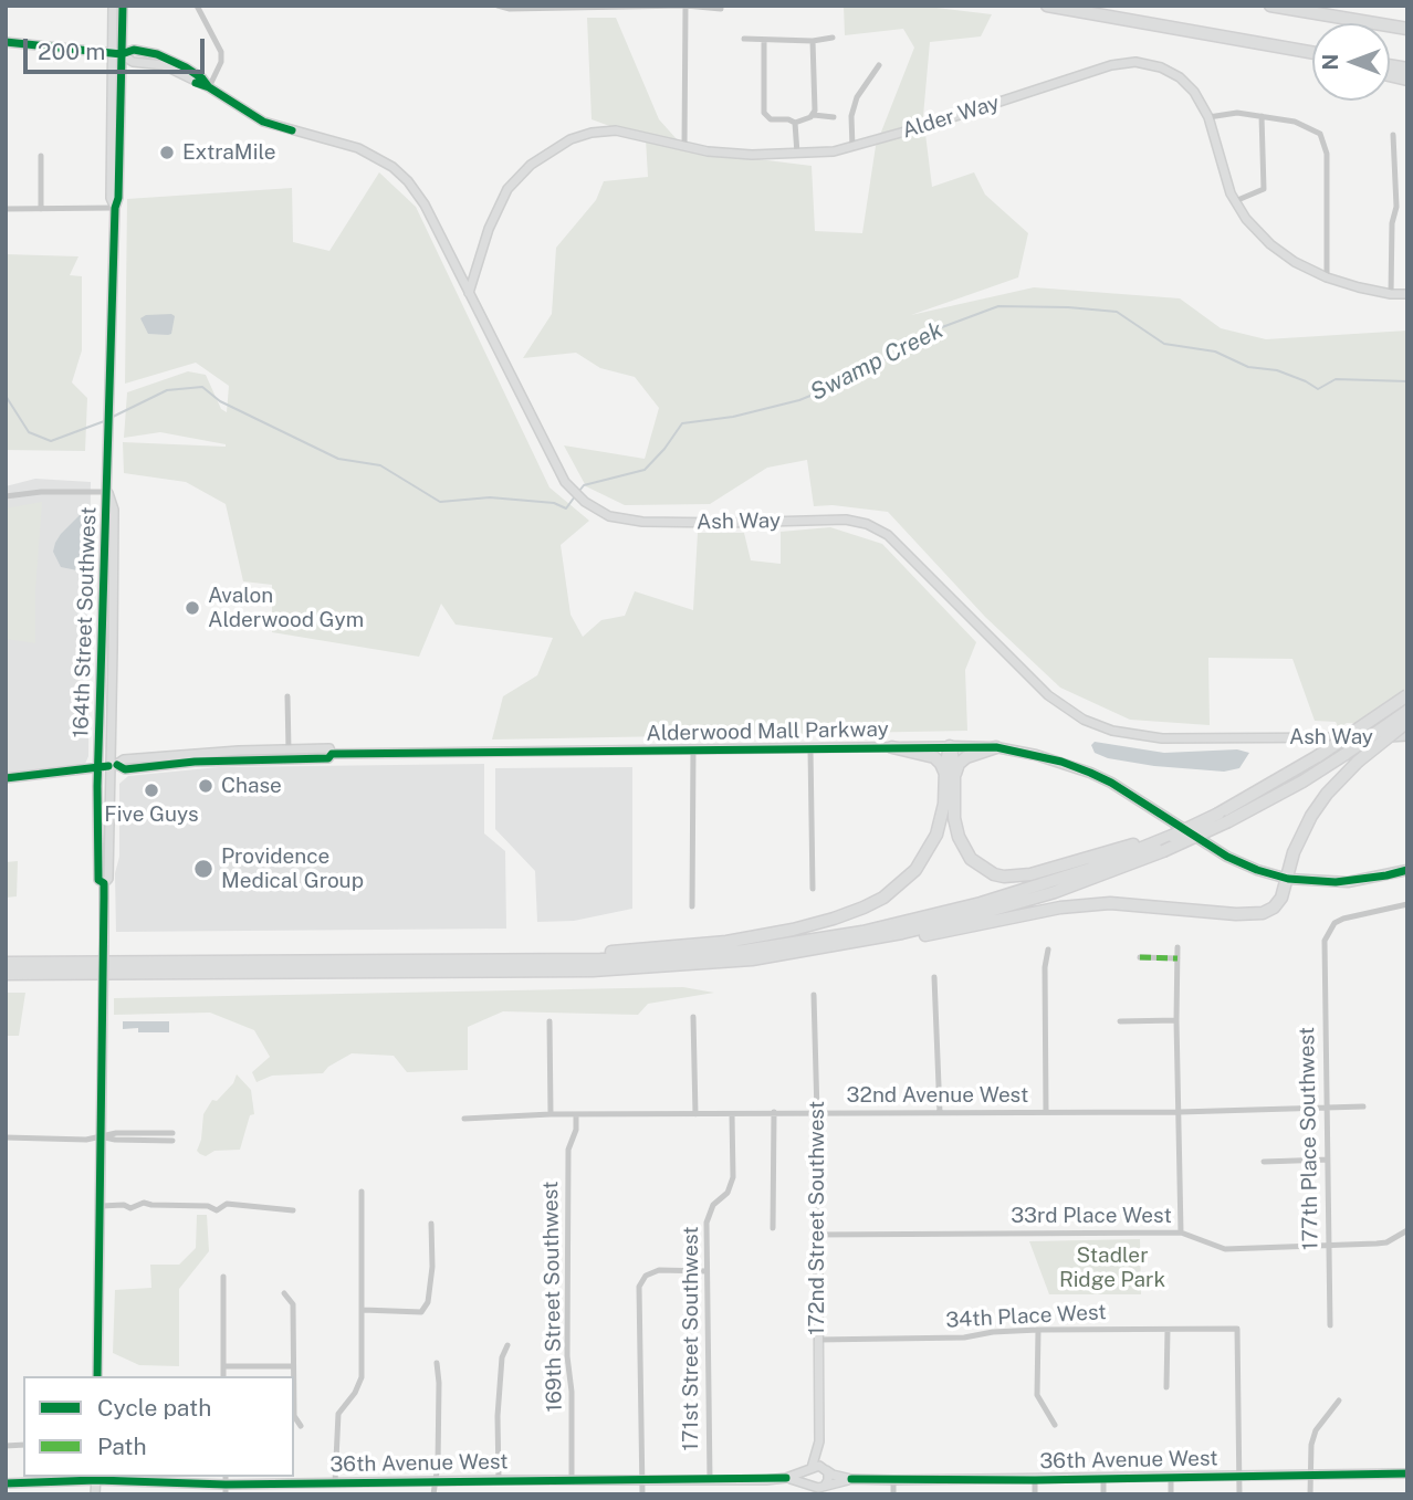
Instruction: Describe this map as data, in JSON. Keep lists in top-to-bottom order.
{
  "streets": {
    "main road": [
      "Alder Way",
      "Ash Way",
      "164th Street Southwest",
      "Alderwood Mall Parkway",
      "172nd Street Southwest",
      "36th Avenue West"
    ],
    "street": [
      "32nd Avenue West",
      "177th Place Southwest",
      "33rd Place West",
      "169th Street Southwest",
      "34th Place West",
      "171st Street Southwest"
    ]
  },
  "crossings": [
    ["Alder Way", "Ash Way"],
    ["Ash Way", "164th Street Southwest"],
    ["164th Street Southwest", "Alderwood Mall Parkway"],
    ["32nd Avenue West", "177th Place Southwest"],
    ["32nd Avenue West", "172nd Street Southwest"],
    ["32nd Avenue West", "169th Street Southwest"],
    ["32nd Avenue West", "171st Street Southwest"],
    ["177th Place Southwest", "33rd Place West"],
    ["33rd Place West", "172nd Street Southwest"],
    ["172nd Street Southwest", "34th Place West"],
    ["172nd Street Southwest", "36th Avenue West"],
    ["169th Street Southwest", "36th Avenue West"],
    ["34th Place West", "36th Avenue West"],
    ["171st Street Southwest", "36th Avenue West"]
  ],
  "water": ["Swamp Creek"],
  "parks": ["Stadler Ridge Park"],
  "places": [
    "ExtraMile",
    "Avalon Alderwood Gym",
    "Chase",
    "Five Guys",
    "Providence Medical Group"
  ],
  "legend": ["Cycle path", "Path"],
  "scale_bar": "200 m",
  "north": "left"
}
